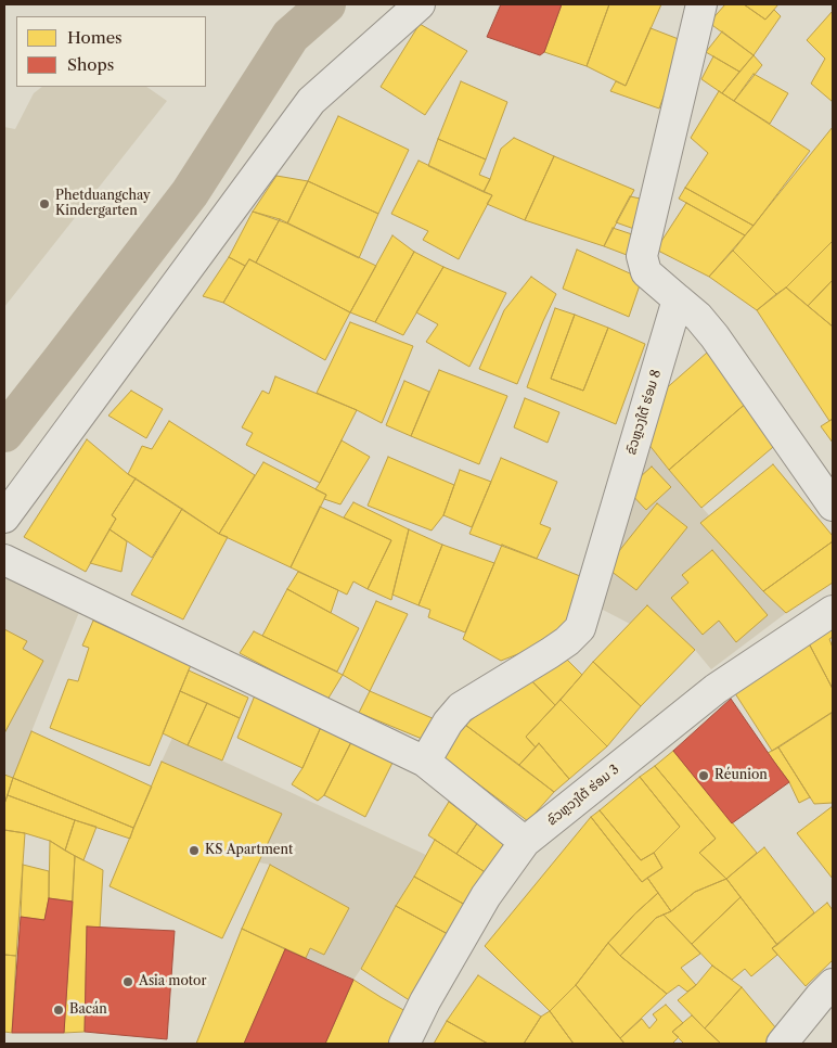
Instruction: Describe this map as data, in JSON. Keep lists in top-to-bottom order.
{
  "streets": {
    "street": ["ຂົວຫຼວງໃຕ້ ຮ່ອມ 8", "ຂົວຫຼວງໃຕ້ ຮ່ອມ 3"]
  },
  "places": [
    "Phetduangchay Kindergarten",
    "Réunion",
    "KS Apartment",
    "Asia motor",
    "Bacán"
  ],
  "legend": ["Homes", "Shops"]
}
